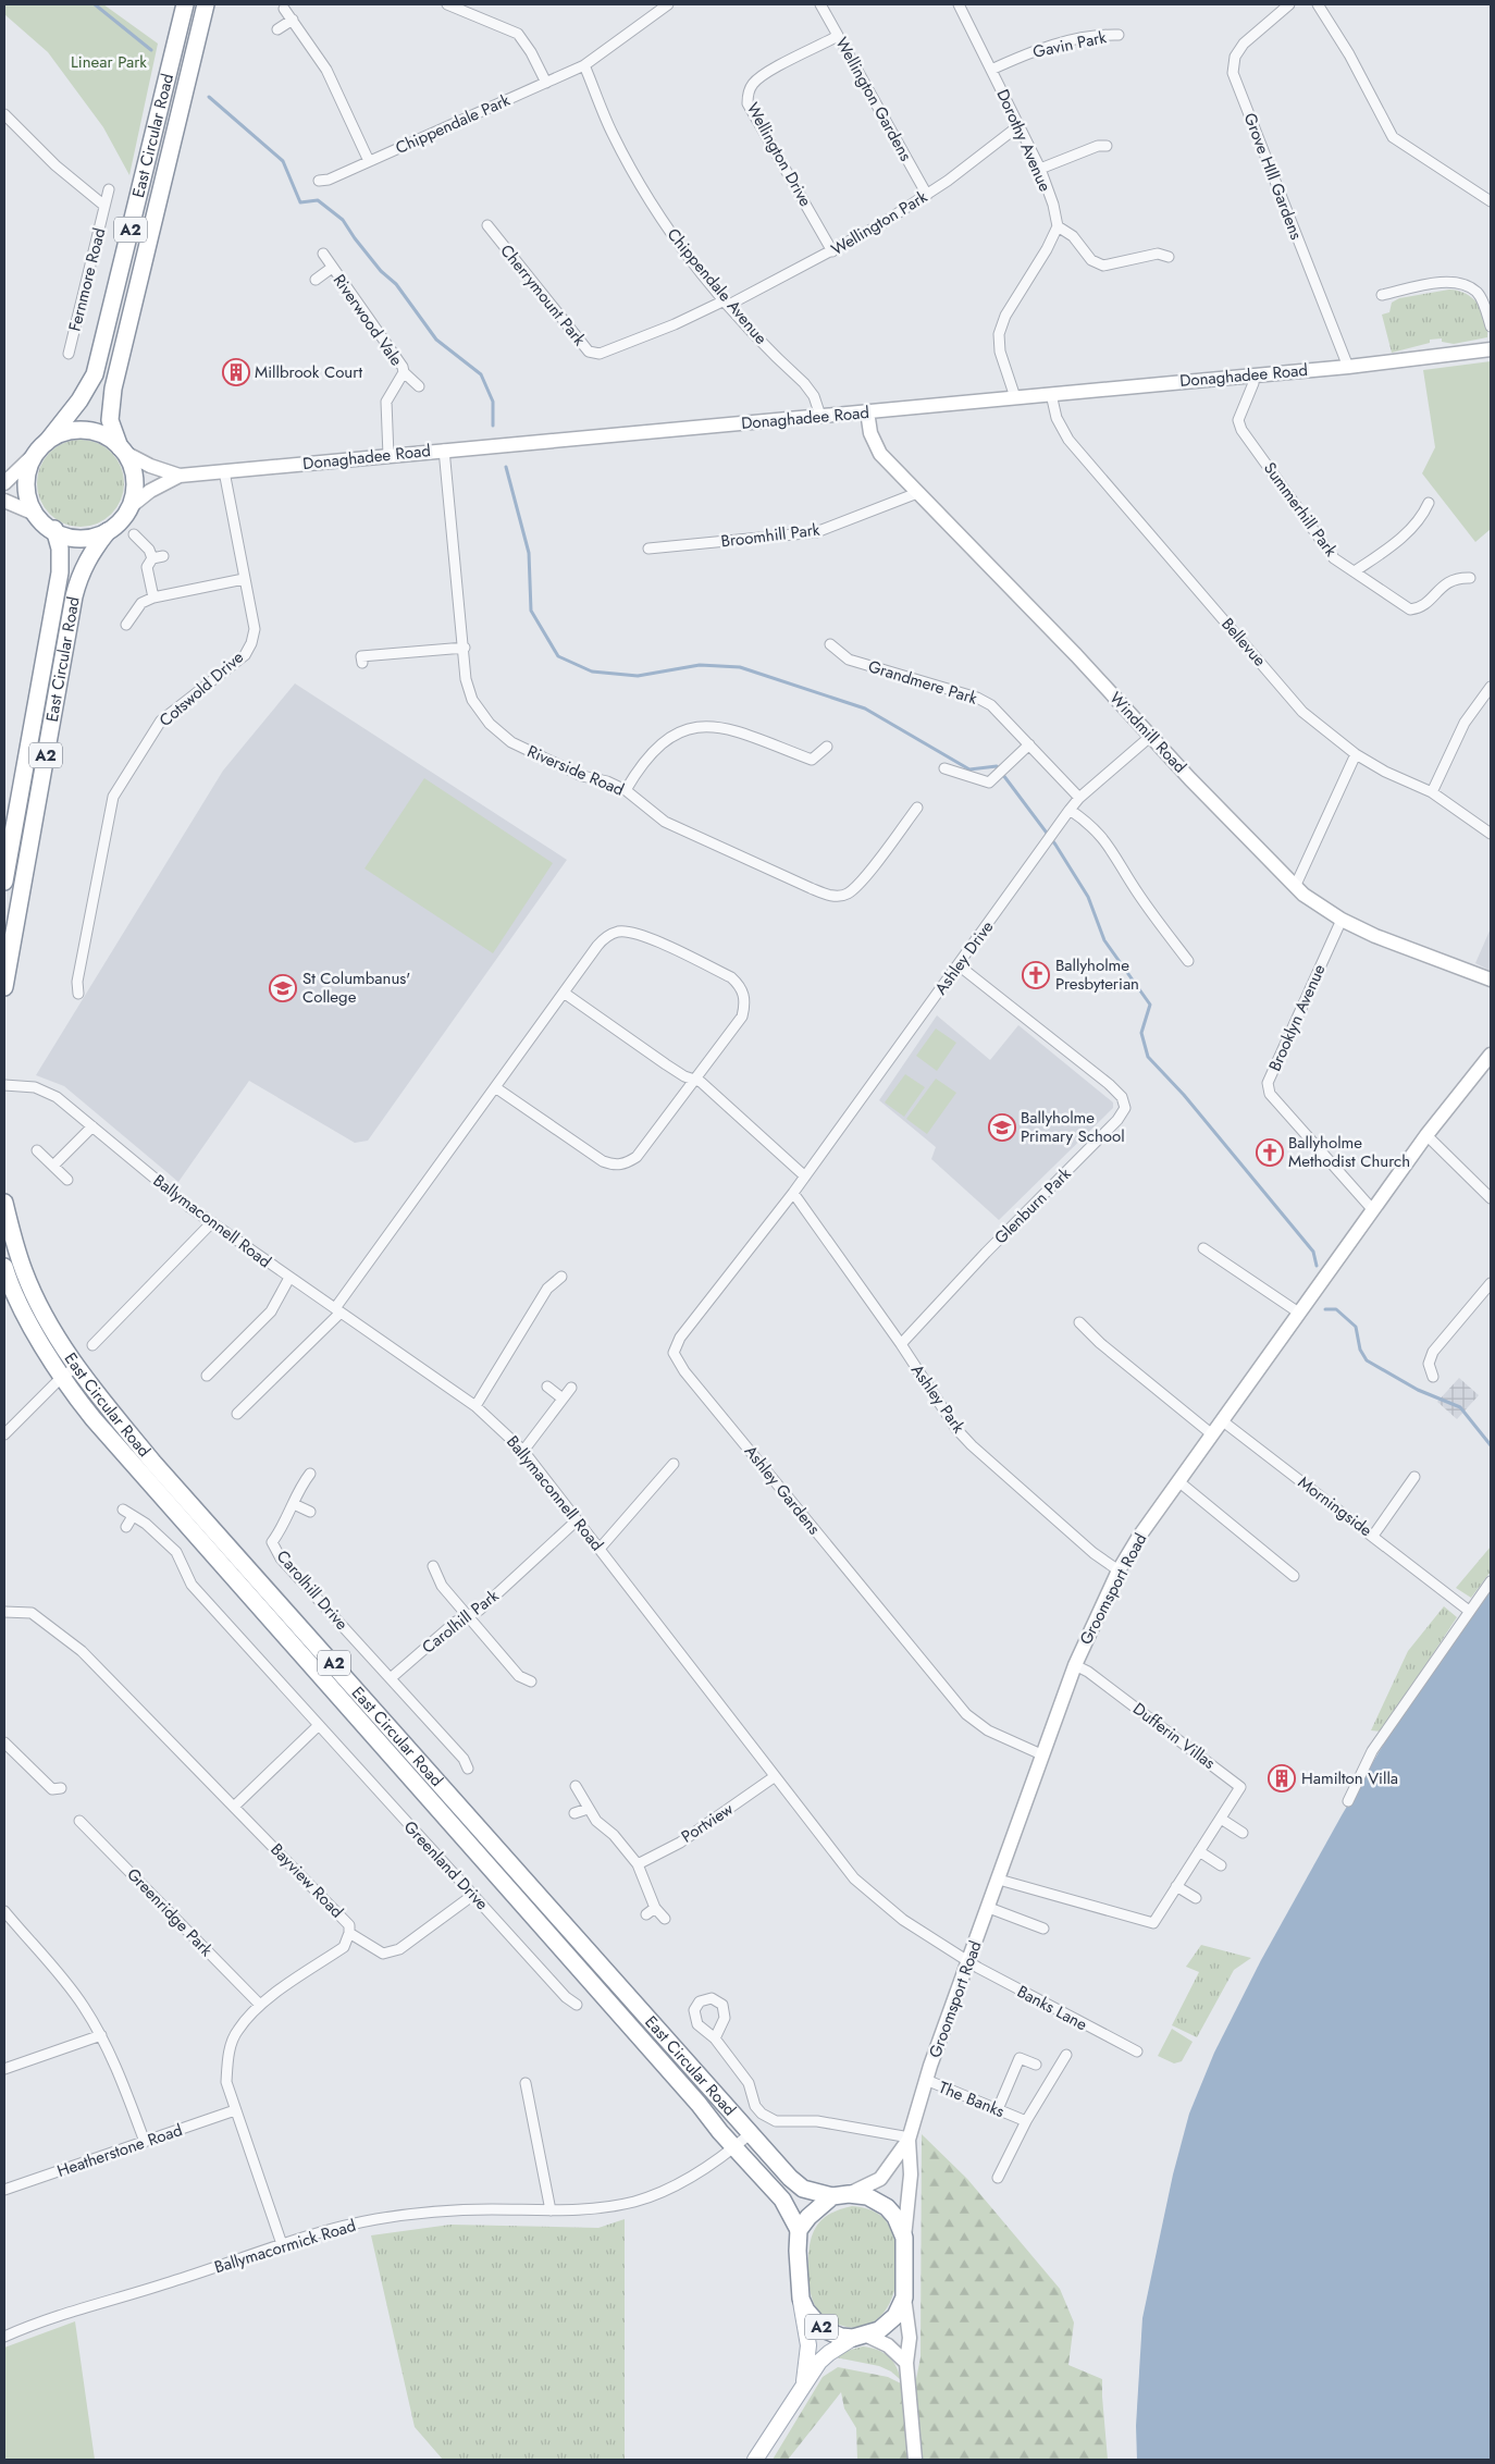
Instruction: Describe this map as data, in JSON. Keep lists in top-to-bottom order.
{
  "streets": {
    "highway": ["East Circular Road", "A2"],
    "main road": ["Donaghadee Road", "Windmill Road", "Groomsport Road"],
    "street": [
      "Gavin Park",
      "Wellington Gardens",
      "Chippendale Park",
      "Dorothy Avenue",
      "Wellington Drive",
      "Grove HIll Gardens",
      "Wellington Park",
      "Fernmore Road",
      "Chippendale Avenue",
      "Cherrymount Park",
      "Riverwood Vale",
      "Summerhill Park",
      "Broomhill Park",
      "Bellevue",
      "Grandmere Park",
      "Cotswold Drive",
      "Riverside Road",
      "Ashley Drive",
      "Brooklyn Avenue",
      "Glenburn Park",
      "Ballymaconnell Road",
      "Ashley Park",
      "Ashley Gardens",
      "Morningside",
      "Carolhill Drive",
      "Carolhill Park",
      "Dufferin Villas",
      "Portview",
      "Greenland Drive",
      "Bayview Road",
      "Greenridge Park",
      "Banks Lane",
      "The Banks",
      "Heatherstone Road",
      "Ballymacormick Road"
    ]
  },
  "crossings": [
    ["Gavin Park", "Dorothy Avenue"],
    ["Wellington Gardens", "Wellington Drive"],
    ["Wellington Gardens", "Wellington Park"],
    ["Chippendale Park", "Chippendale Avenue"],
    ["East Circular Road", "A2"],
    ["East Circular Road", "Donaghadee Road"],
    ["East Circular Road", "Ballymacormick Road"],
    ["Dorothy Avenue", "Wellington Park"],
    ["Wellington Drive", "Wellington Park"],
    ["Grove HIll Gardens", "Donaghadee Road"],
    ["Wellington Park", "Chippendale Avenue"],
    ["Wellington Park", "Cherrymount Park"],
    ["A2", "Donaghadee Road"],
    ["Chippendale Avenue", "Cherrymount Park"],
    ["Chippendale Avenue", "Donaghadee Road"],
    ["Riverwood Vale", "Donaghadee Road"],
    ["Donaghadee Road", "Summerhill Park"],
    ["Donaghadee Road", "Bellevue"],
    ["Donaghadee Road", "Cotswold Drive"],
    ["Donaghadee Road", "Windmill Road"],
    ["Donaghadee Road", "Riverside Road"],
    ["Broomhill Park", "Windmill Road"],
    ["Grandmere Park", "Ashley Drive"],
    ["Windmill Road", "Ashley Drive"],
    ["Windmill Road", "Brooklyn Avenue"],
    ["Ashley Drive", "Glenburn Park"],
    ["Ashley Drive", "Ashley Park"],
    ["Ashley Drive", "Ashley Gardens"],
    ["Brooklyn Avenue", "Groomsport Road"],
    ["Glenburn Park", "Ashley Park"],
    ["Ballymaconnell Road", "Groomsport Road"],
    ["Ballymaconnell Road", "Carolhill Park"],
    ["Ballymaconnell Road", "Portview"],
    ["Ballymaconnell Road", "Banks Lane"],
    ["Ashley Park", "Ashley Gardens"],
    ["Ashley Park", "Groomsport Road"],
    ["Ashley Gardens", "Groomsport Road"],
    ["Morningside", "Groomsport Road"],
    ["Groomsport Road", "Dufferin Villas"],
    ["Groomsport Road", "Banks Lane"],
    ["Groomsport Road", "The Banks"],
    ["Carolhill Drive", "Carolhill Park"],
    ["Bayview Road", "Greenridge Park"],
    ["Bayview Road", "Heatherstone Road"],
    ["Bayview Road", "Ballymacormick Road"]
  ],
  "parks": ["Linear Park"],
  "places": {
    "building": ["Millbrook Court", "Hamilton Villa"],
    "church": ["Ballyholme Presbyterian", "Ballyholme Methodist Church"],
    "school or university": ["St Columbanus' College", "Ballyholme Primary School"]
  }
}
